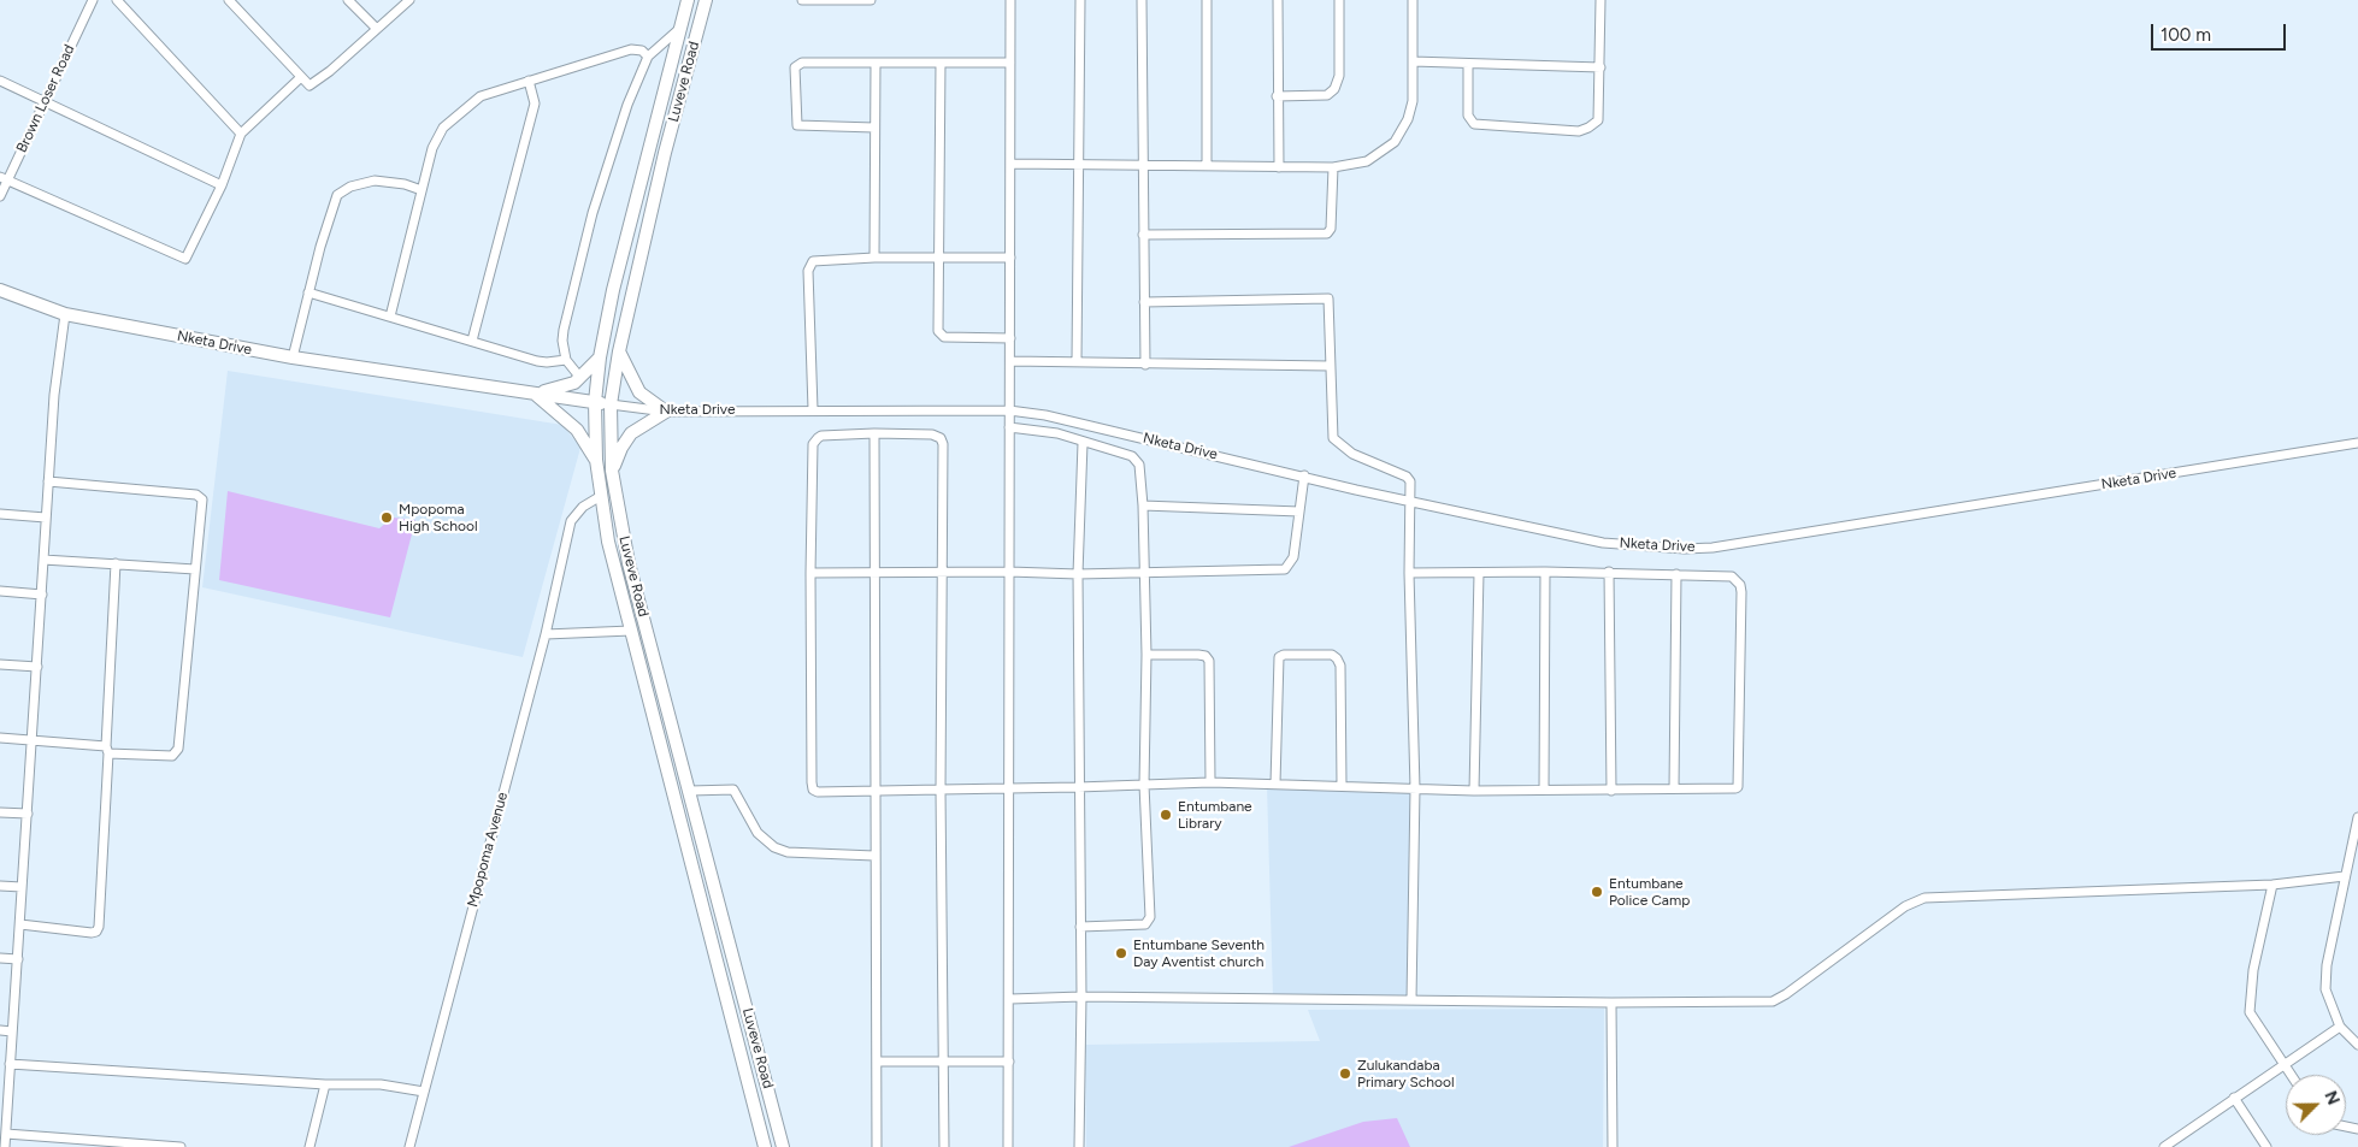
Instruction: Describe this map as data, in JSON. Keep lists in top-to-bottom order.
{
  "streets": {
    "street": [
      "Luveve Road",
      "Brown Loser Road",
      "Nketa Drive",
      "Mpopoma Avenue"
    ]
  },
  "crossings": [
    ["Luveve Road", "Nketa Drive"],
    ["Luveve Road", "Mpopoma Avenue"]
  ],
  "places": [
    "Mpopoma High School",
    "Entumbane Library",
    "Entumbane Police Camp",
    "Entumbane Seventh Day Aventist church",
    "Zulukandaba Primary School"
  ],
  "scale_bar": "100 m",
  "north": "top right"
}
